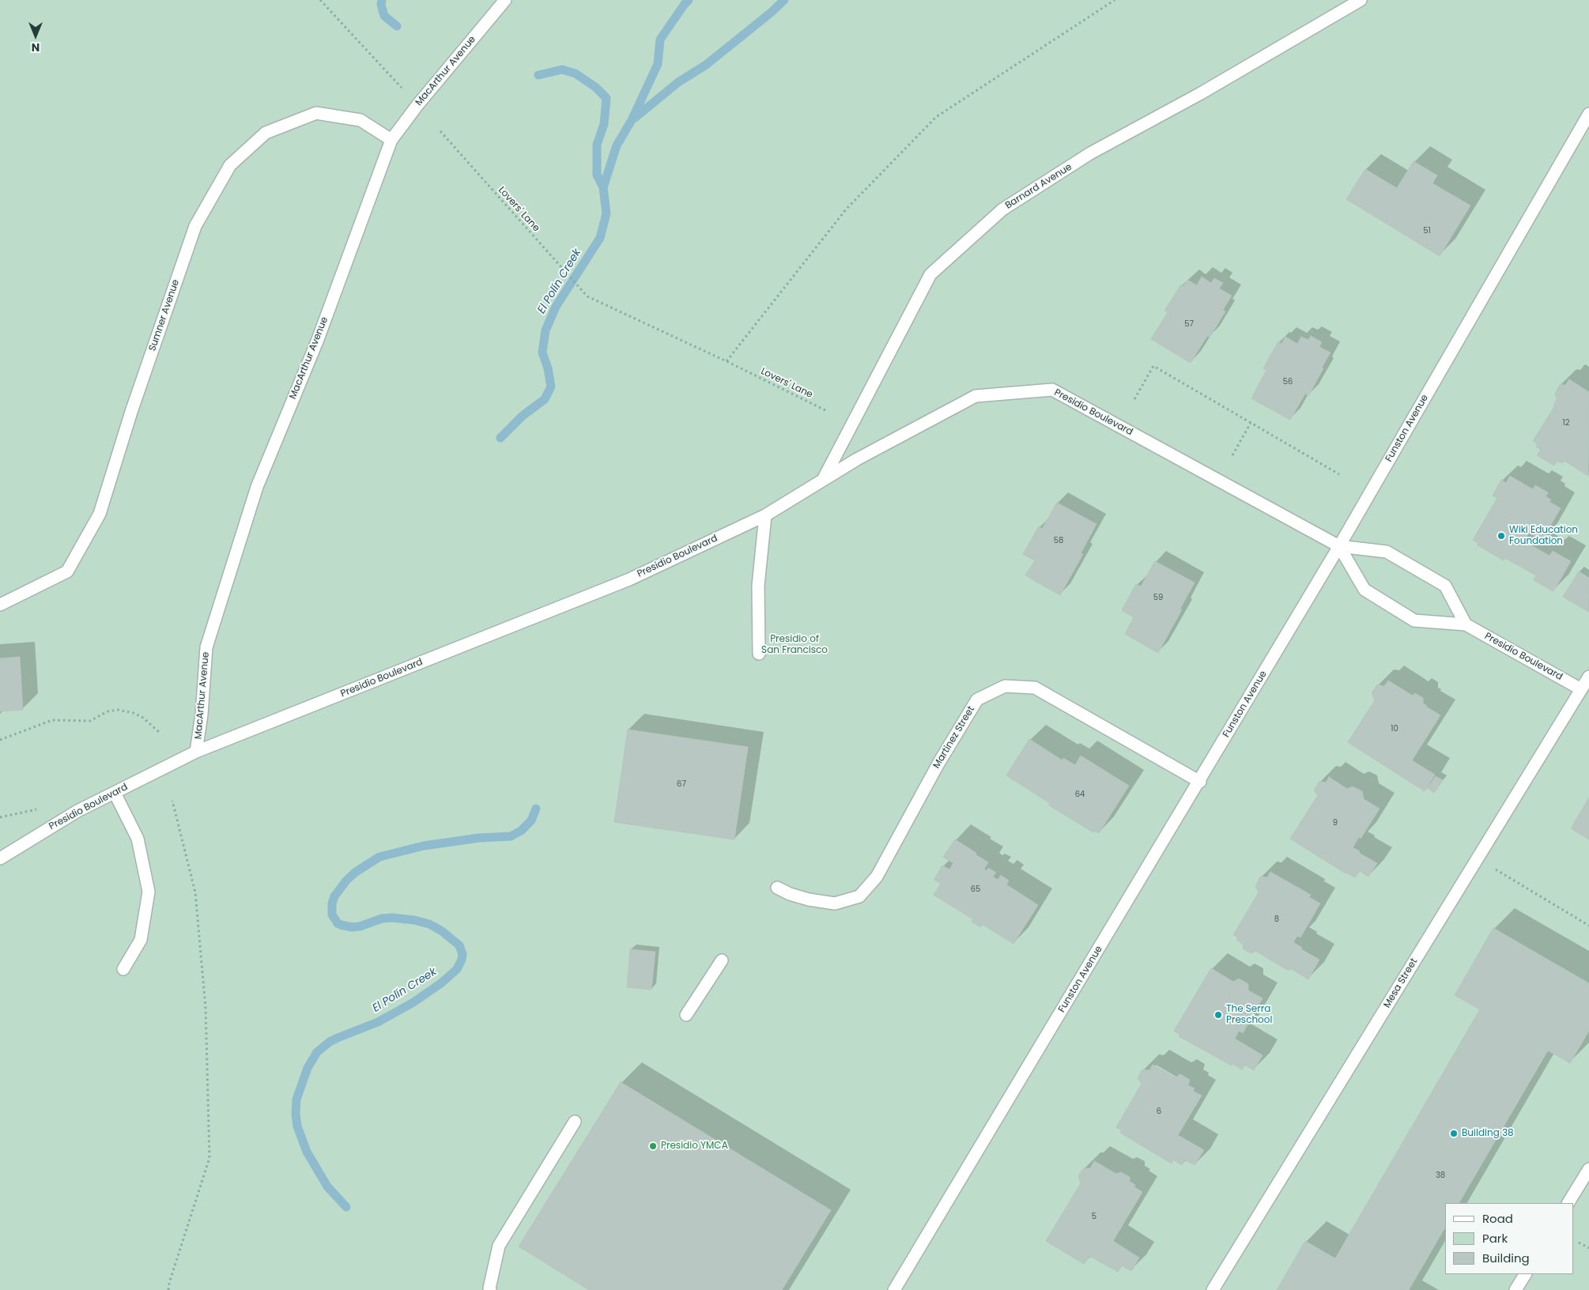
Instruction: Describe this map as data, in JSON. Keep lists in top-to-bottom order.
{
  "streets": {
    "street": [
      "MacArthur Avenue",
      "Barnard Avenue",
      "Sumner Avenue",
      "Presidio Boulevard",
      "Funston Avenue",
      "Martinez Street",
      "Mesa Street"
    ],
    "path": ["Lovers' Lane"]
  },
  "crossings": [
    ["MacArthur Avenue", "Sumner Avenue"],
    ["MacArthur Avenue", "Presidio Boulevard"],
    ["Barnard Avenue", "Presidio Boulevard"],
    ["Presidio Boulevard", "Funston Avenue"],
    ["Presidio Boulevard", "Mesa Street"],
    ["Funston Avenue", "Martinez Street"]
  ],
  "water": ["El Polín Creek"],
  "parks": ["Presidio of San Francisco"],
  "places": [
    "Wiki Education Foundation",
    "The Serra Preschool",
    "Building 38",
    "Presidio YMCA"
  ],
  "house_numbers": [
    "51",
    "57",
    "56",
    "12",
    "58",
    "59",
    "10",
    "67",
    "64",
    "9",
    "65",
    "8",
    "6",
    "38",
    "5"
  ],
  "legend": ["Road", "Park", "Building"],
  "north": "bottom"
}
